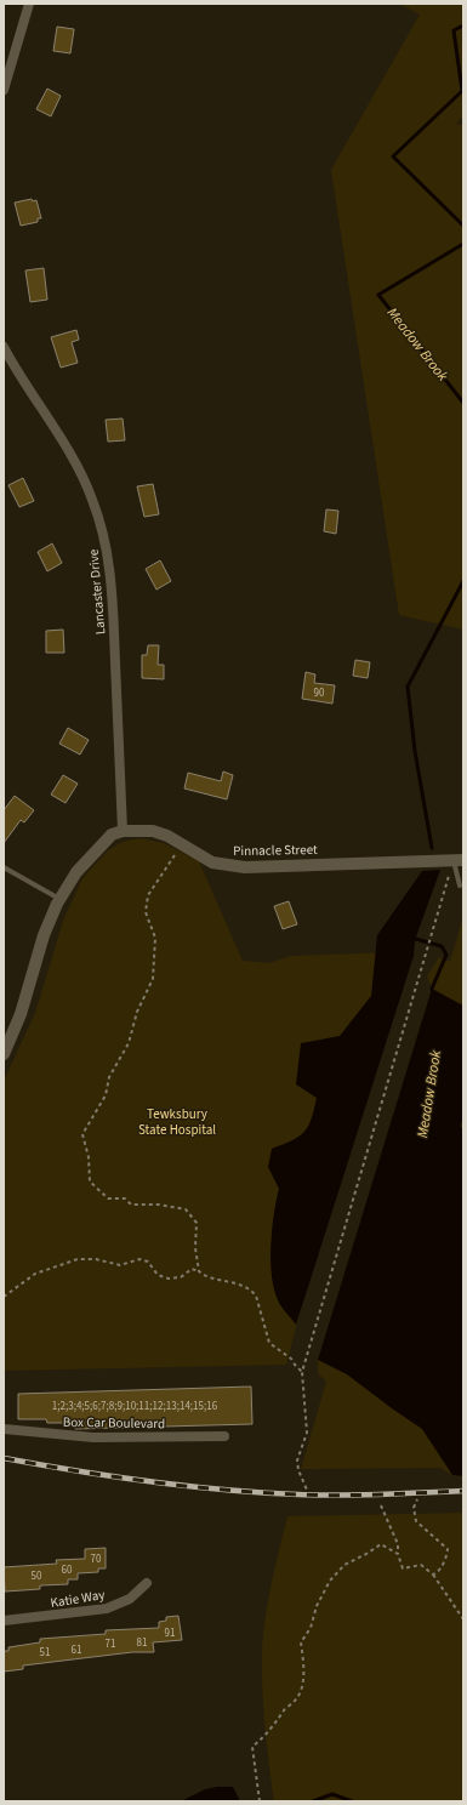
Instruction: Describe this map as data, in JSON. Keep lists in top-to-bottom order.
{
  "streets": {
    "street": [
      "Lancaster Drive",
      "Pinnacle Street",
      "Box Car Boulevard",
      "Katie Way"
    ]
  },
  "crossings": [
    ["Lancaster Drive", "Pinnacle Street"]
  ],
  "water": ["Meadow Brook"],
  "parks": ["Tewksbury State Hospital"],
  "house_numbers": [
    "90",
    "1;2;3;4;5;6;7;8;9;10;11;12;13;14;15;16",
    "70",
    "60",
    "50",
    "91",
    "81",
    "71",
    "61",
    "51"
  ]
}
